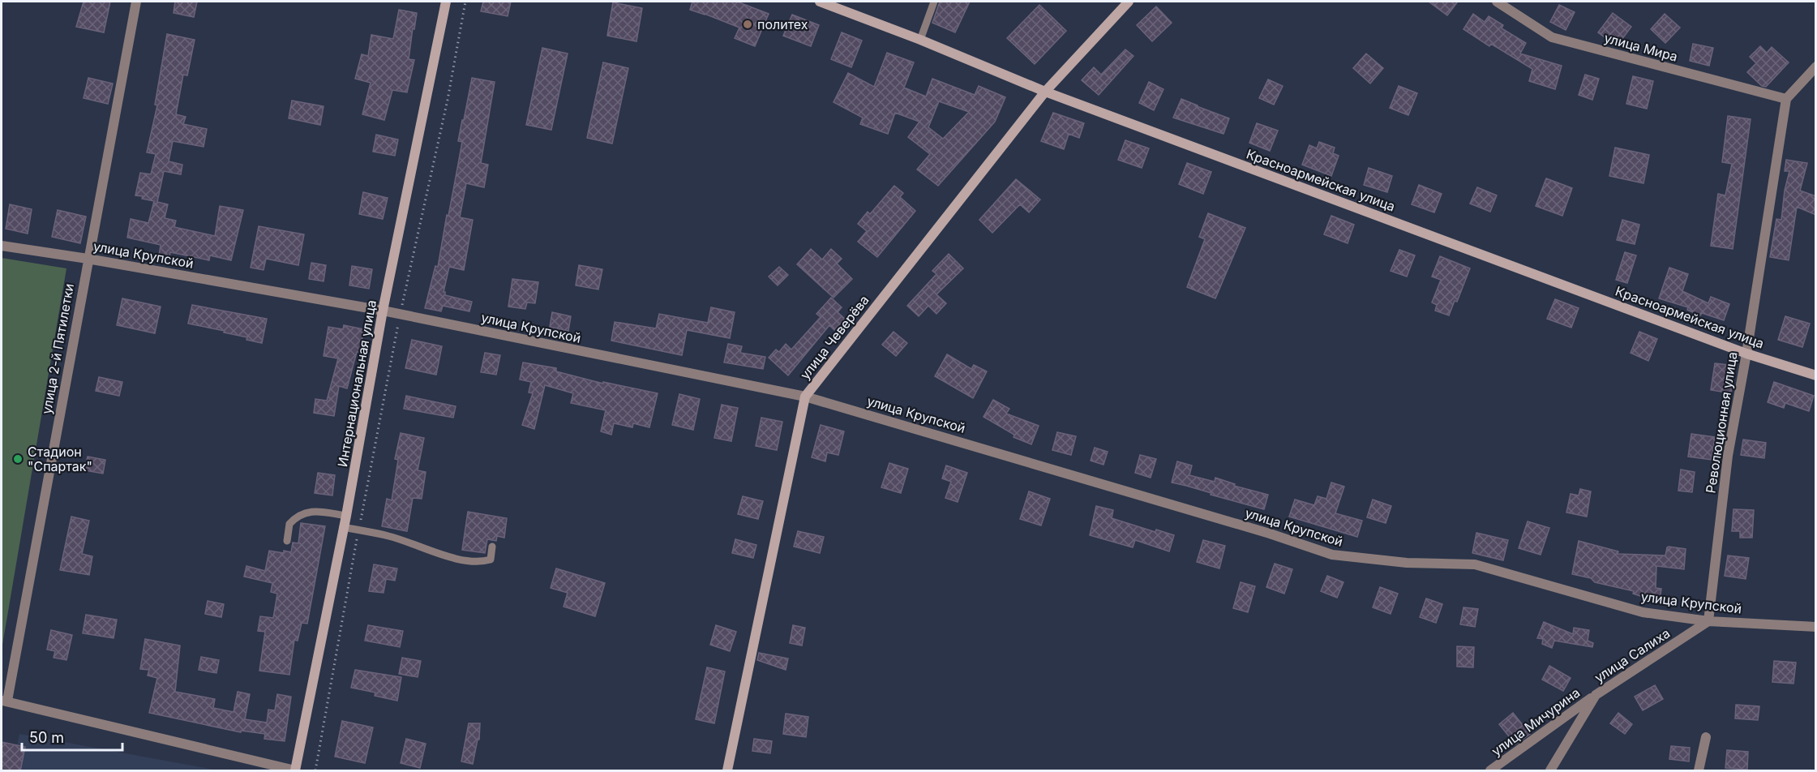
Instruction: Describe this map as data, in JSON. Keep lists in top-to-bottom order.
{
  "streets": {
    "main road": ["Красноармейская улица", "улица Чеверёва", "Интернациональная улица"],
    "street": [
      "улица Мира",
      "улица Крупской",
      "улица 2-й Пятилетки",
      "Революционная улица",
      "улица Салиха",
      "улица Мичурина"
    ]
  },
  "crossings": [
    ["улица Мира", "Революционная улица"],
    ["Красноармейская улица", "улица Чеверёва"],
    ["Красноармейская улица", "Революционная улица"],
    ["улица Крупской", "улица Чеверёва"],
    ["улица Крупской", "улица 2-й Пятилетки"],
    ["улица Крупской", "Интернациональная улица"],
    ["улица Крупской", "Революционная улица"],
    ["улица Крупской", "улица Салиха"],
    ["Революционная улица", "улица Салиха"],
    ["улица Салиха", "улица Мичурина"]
  ],
  "places": ["политех", "Стадион \"Спартак\""],
  "scale_bar": "50 m"
}
